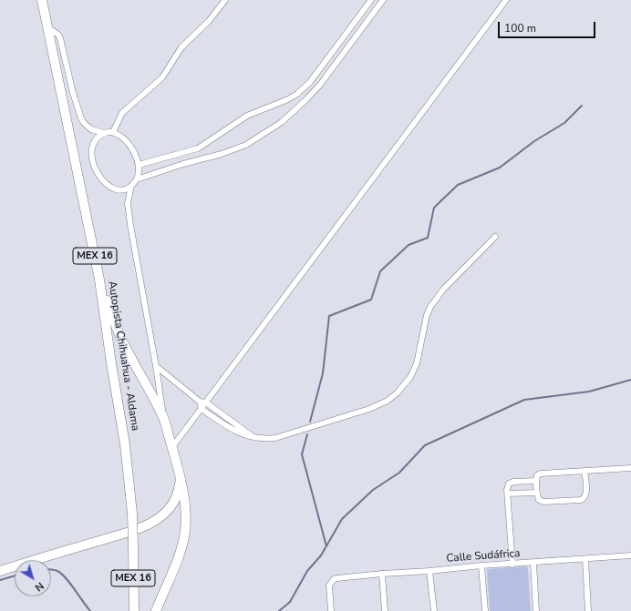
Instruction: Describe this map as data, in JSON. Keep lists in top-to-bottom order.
{
  "streets": {
    "highway": ["MEX 16", "Autopista Chihuahua - Aldama"],
    "street": ["Calle Sudáfrica"]
  },
  "scale_bar": "100 m",
  "north": "bottom right"
}
